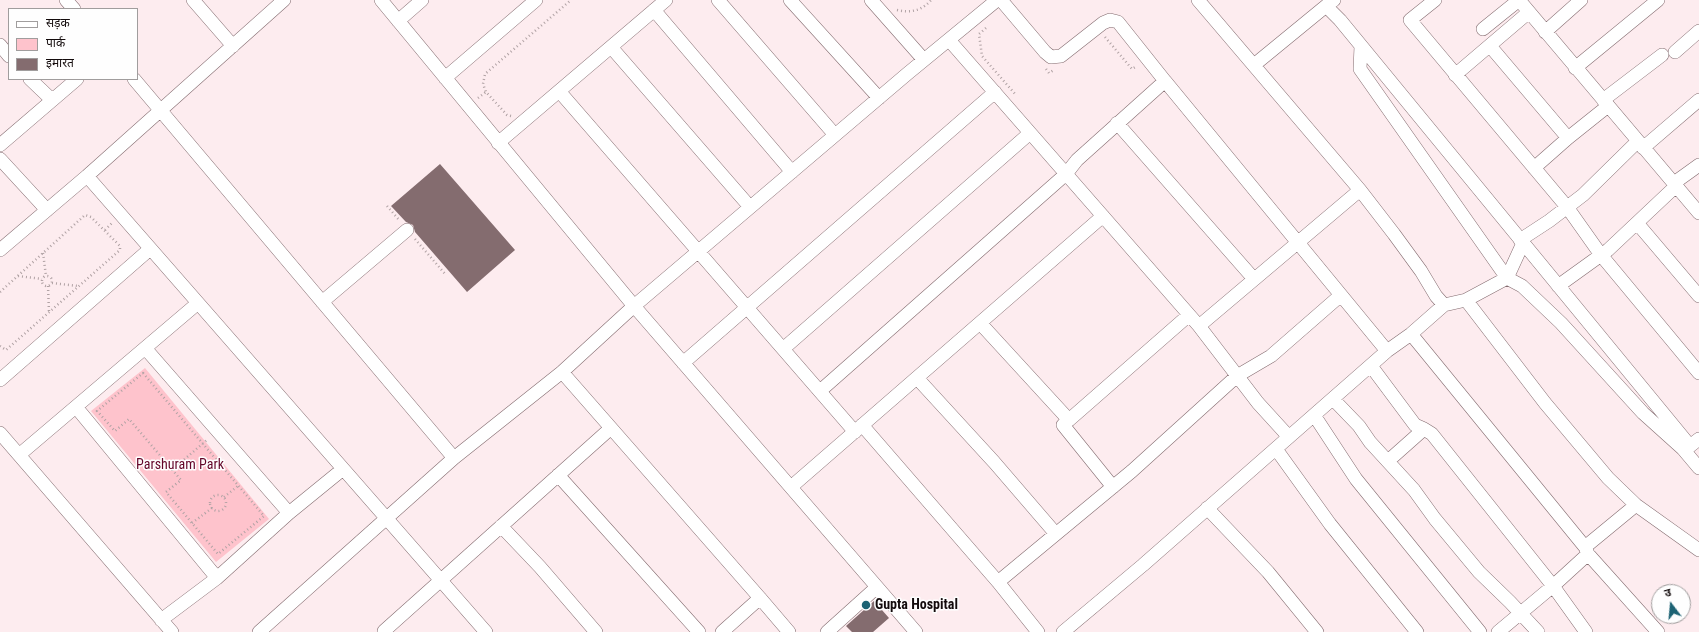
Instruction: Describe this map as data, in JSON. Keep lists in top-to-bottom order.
{
  "parks": ["Parshuram Park"],
  "places": ["Gupta Hospital"],
  "legend": ["सड़क", "पार्क", "इमारत"],
  "north": "top"
}
